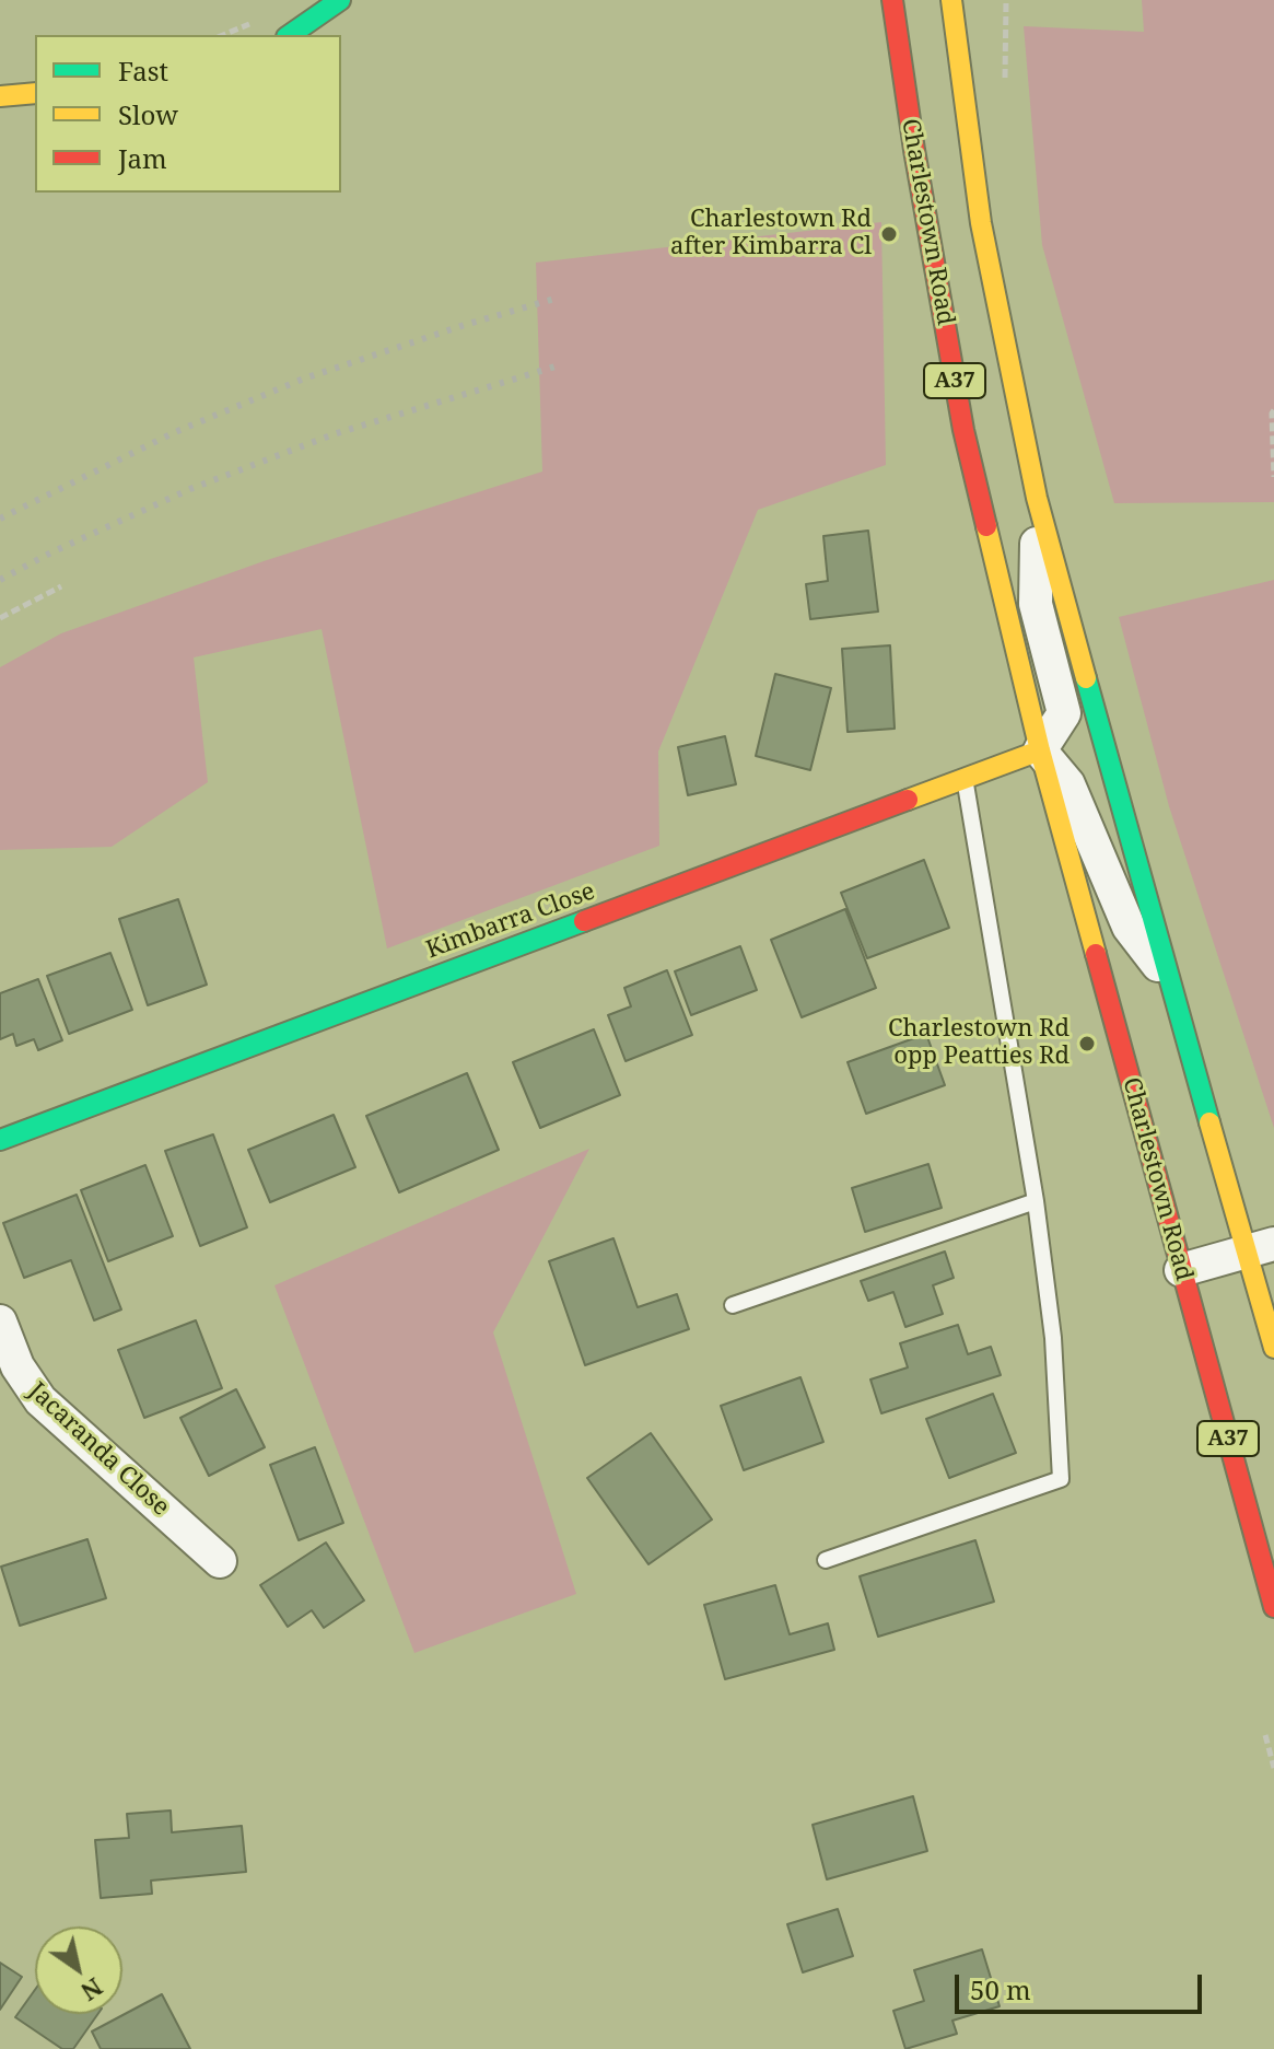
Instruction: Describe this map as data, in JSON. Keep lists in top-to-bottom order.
{
  "streets": {
    "main road": ["Charlestown Road", "A37", "Kimbarra Close"],
    "street": ["Jacaranda Close"]
  },
  "crossings": [
    ["Charlestown Road", "Kimbarra Close"]
  ],
  "places": ["Charlestown Rd after Kimbarra Cl", "Charlestown Rd opp Peatties Rd"],
  "legend": ["Fast", "Slow", "Jam"],
  "scale_bar": "50 m",
  "north": "bottom right"
}
